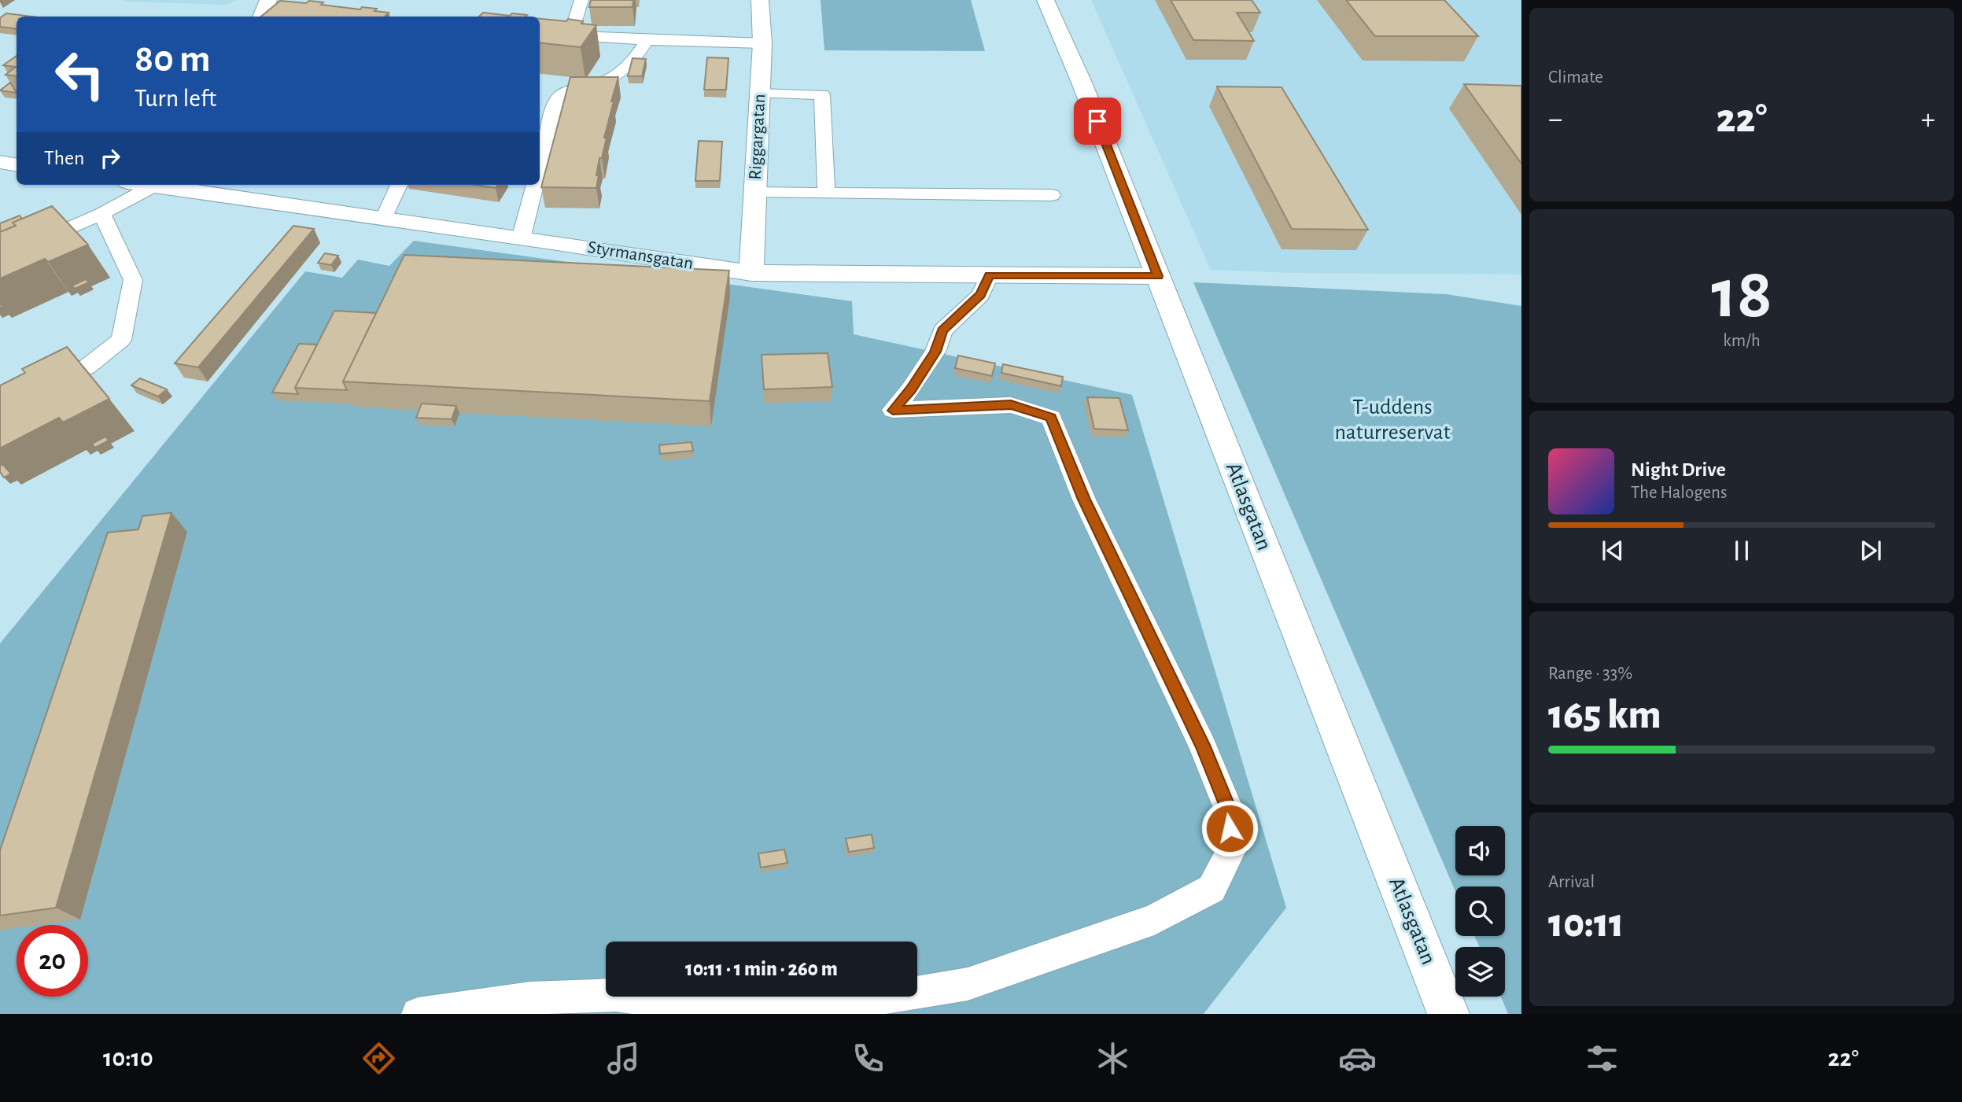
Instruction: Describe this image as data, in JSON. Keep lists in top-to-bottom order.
{
  "streets": {
    "street": ["Riggargatan", "Styrmansgatan", "Atlasgatan"]
  },
  "crossings": [
    ["Riggargatan", "Styrmansgatan"],
    ["Styrmansgatan", "Atlasgatan"]
  ],
  "parks": ["T-uddens naturreservat"],
  "page": {
    "tile": [
      "Climate",
      ["18", "km/h"],
      ["Range · 33%", "165 km"],
      ["Arrival", "10:11"]
    ],
    "turn": ["80 m", "Turn left"],
    "heat": ["−", "22°", "+"],
    "then": "Then",
    "song": ["Night Drive", "The Halogens"],
    "limit": "20",
    "trip": "10:11 · 1 min · 260 m",
    "tabs": ["10:10", "22°"]
  }
}
